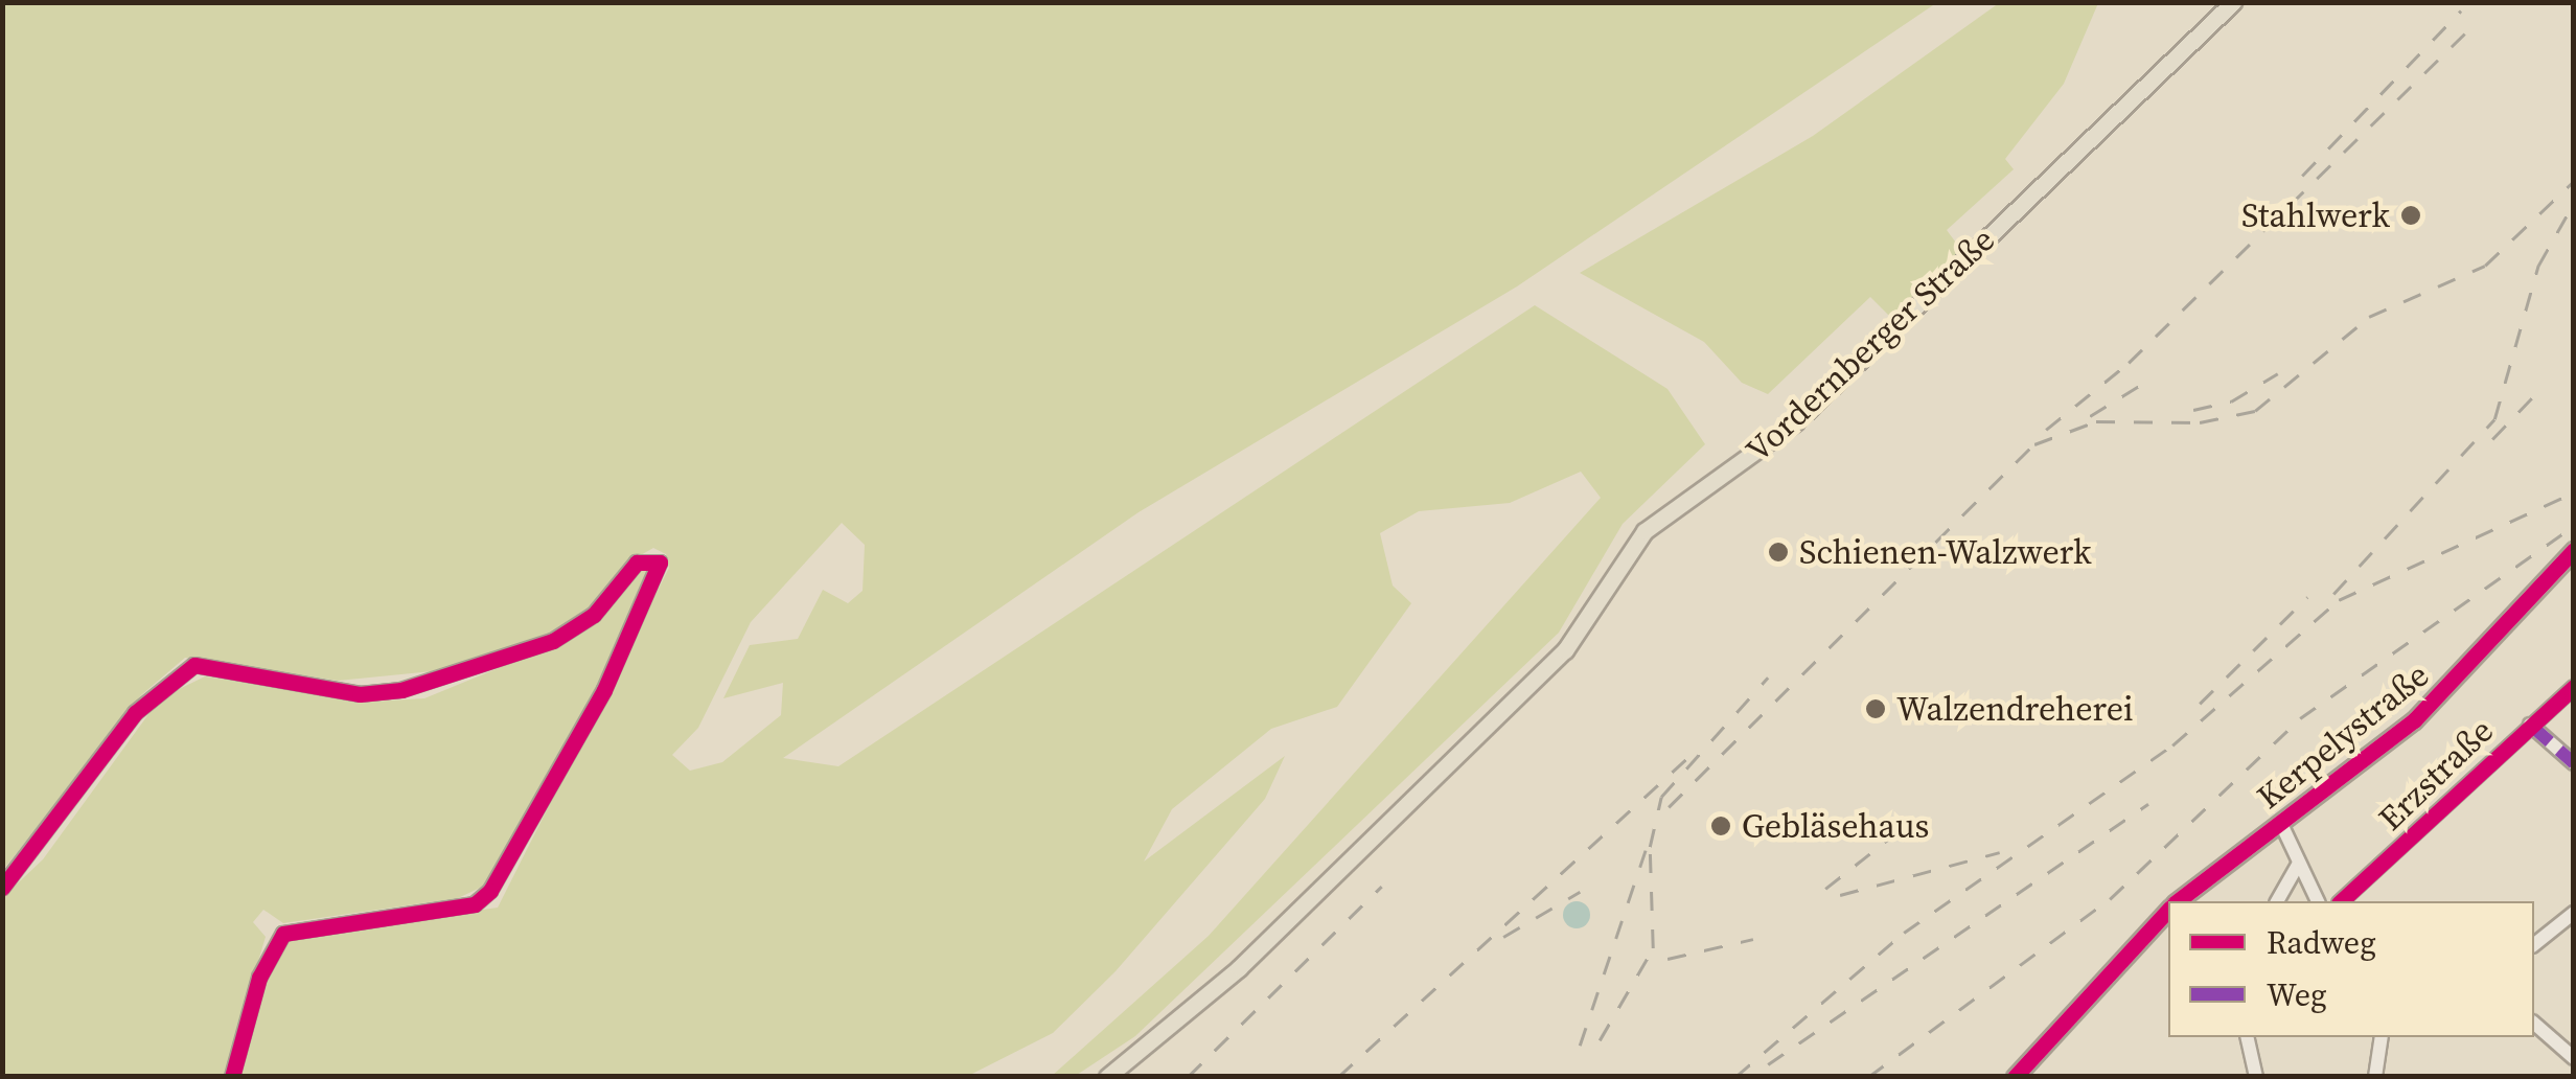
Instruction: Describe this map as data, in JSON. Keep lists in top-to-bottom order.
{
  "streets": {
    "main road": ["Vordernberger Straße", "Kerpelystraße"],
    "street": ["Erzstraße"]
  },
  "places": [
    "Stahlwerk",
    "Schienen-Walzwerk",
    "Walzendreherei",
    "Gebläsehaus"
  ],
  "legend": ["Radweg", "Weg"]
}
